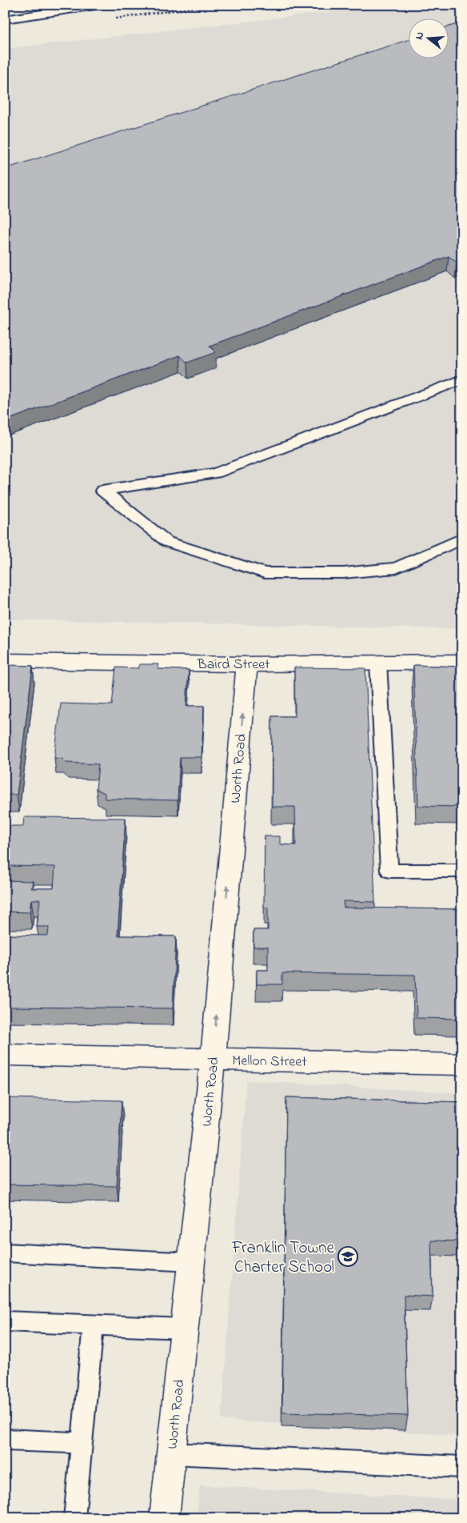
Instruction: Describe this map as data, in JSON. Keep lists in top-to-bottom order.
{
  "streets": {
    "street": ["Baird Street", "Worth Road", "Mellon Street"]
  },
  "crossings": [
    ["Baird Street", "Worth Road"],
    ["Worth Road", "Mellon Street"]
  ],
  "one_way": ["Worth Road"],
  "places": {
    "school or university": ["Franklin Towne Charter School"]
  },
  "north": "left"
}
